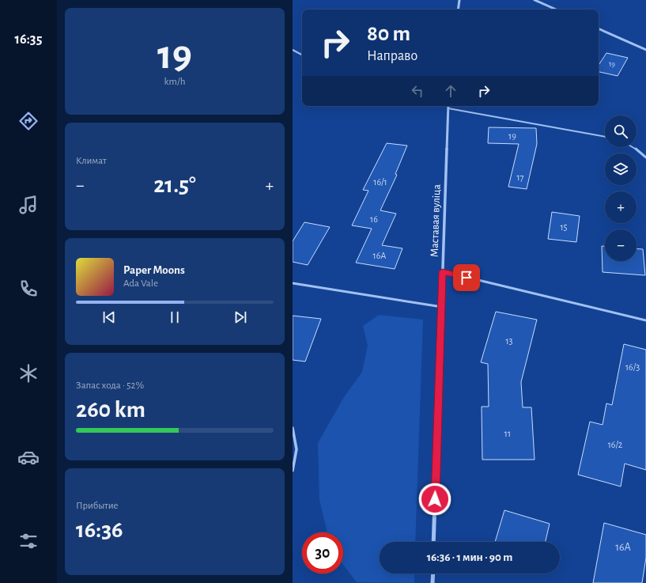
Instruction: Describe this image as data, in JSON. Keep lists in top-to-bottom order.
{
  "streets": {
    "street": ["Маставая вуліца"]
  },
  "house_numbers": [
    "19",
    "19",
    "17",
    "16/1",
    "16",
    "15",
    "16А",
    "13",
    "16/3",
    "11",
    "16/2",
    "16А"
  ],
  "page": {
    "tabs": "16:35",
    "tile": [
      ["19", "km/h"],
      "Климат",
      ["Запас хода · 52%", "260 km"],
      ["Прибытие", "16:36"]
    ],
    "turn": ["80 m", "Направо"],
    "map_buttons": ["+", "−"],
    "heat": ["−", "21.5°", "+"],
    "song": ["Paper Moons", "Ada Vale"],
    "limit": "30",
    "trip": "16:36 · 1 мин · 90 m"
  }
}
